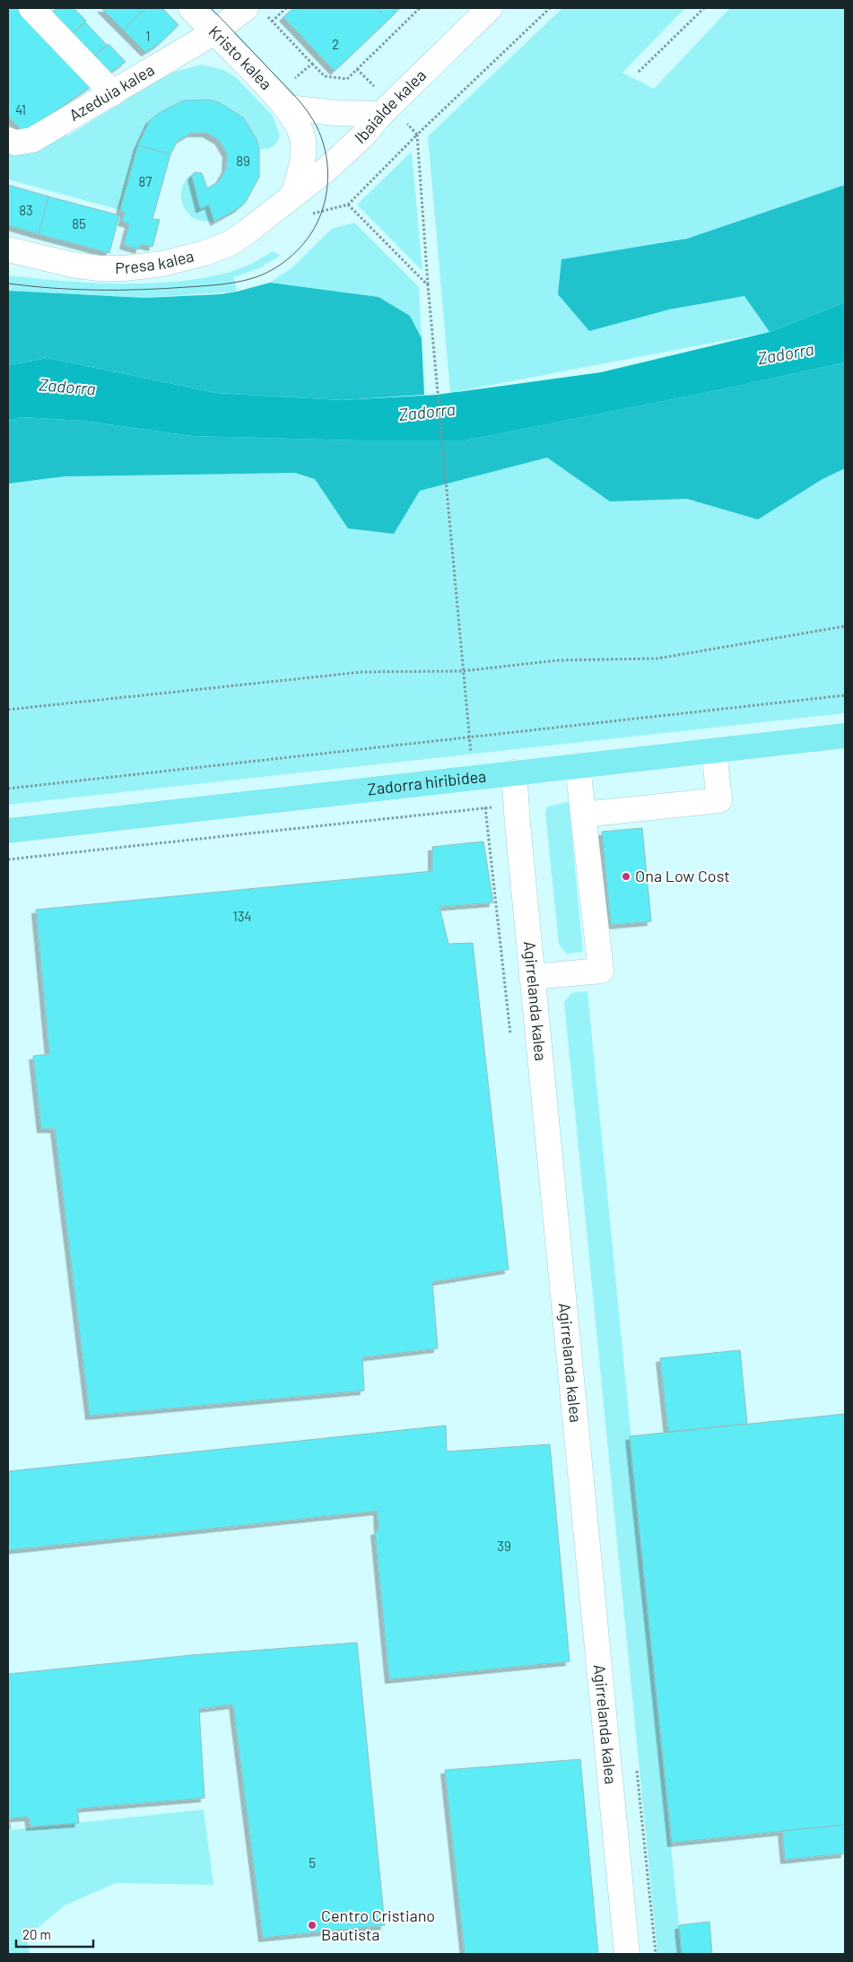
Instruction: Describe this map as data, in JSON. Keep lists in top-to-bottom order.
{
  "streets": {
    "main road": ["Zadorra hiribidea"],
    "street": [
      "Kristo kalea",
      "Azeduia kalea",
      "Ibaialde kalea",
      "Presa kalea",
      "Agirrelanda kalea"
    ]
  },
  "crossings": [
    ["Kristo kalea", "Azeduia kalea"],
    ["Kristo kalea", "Ibaialde kalea"],
    ["Kristo kalea", "Presa kalea"],
    ["Ibaialde kalea", "Presa kalea"],
    ["Zadorra hiribidea", "Agirrelanda kalea"]
  ],
  "water": ["Zadorra"],
  "places": ["Ona Low Cost", "Centro Cristiano Bautista"],
  "house_numbers": [
    "1",
    "2",
    "41",
    "89",
    "87",
    "83",
    "85",
    "134",
    "39",
    "5"
  ],
  "scale_bar": "20 m"
}
